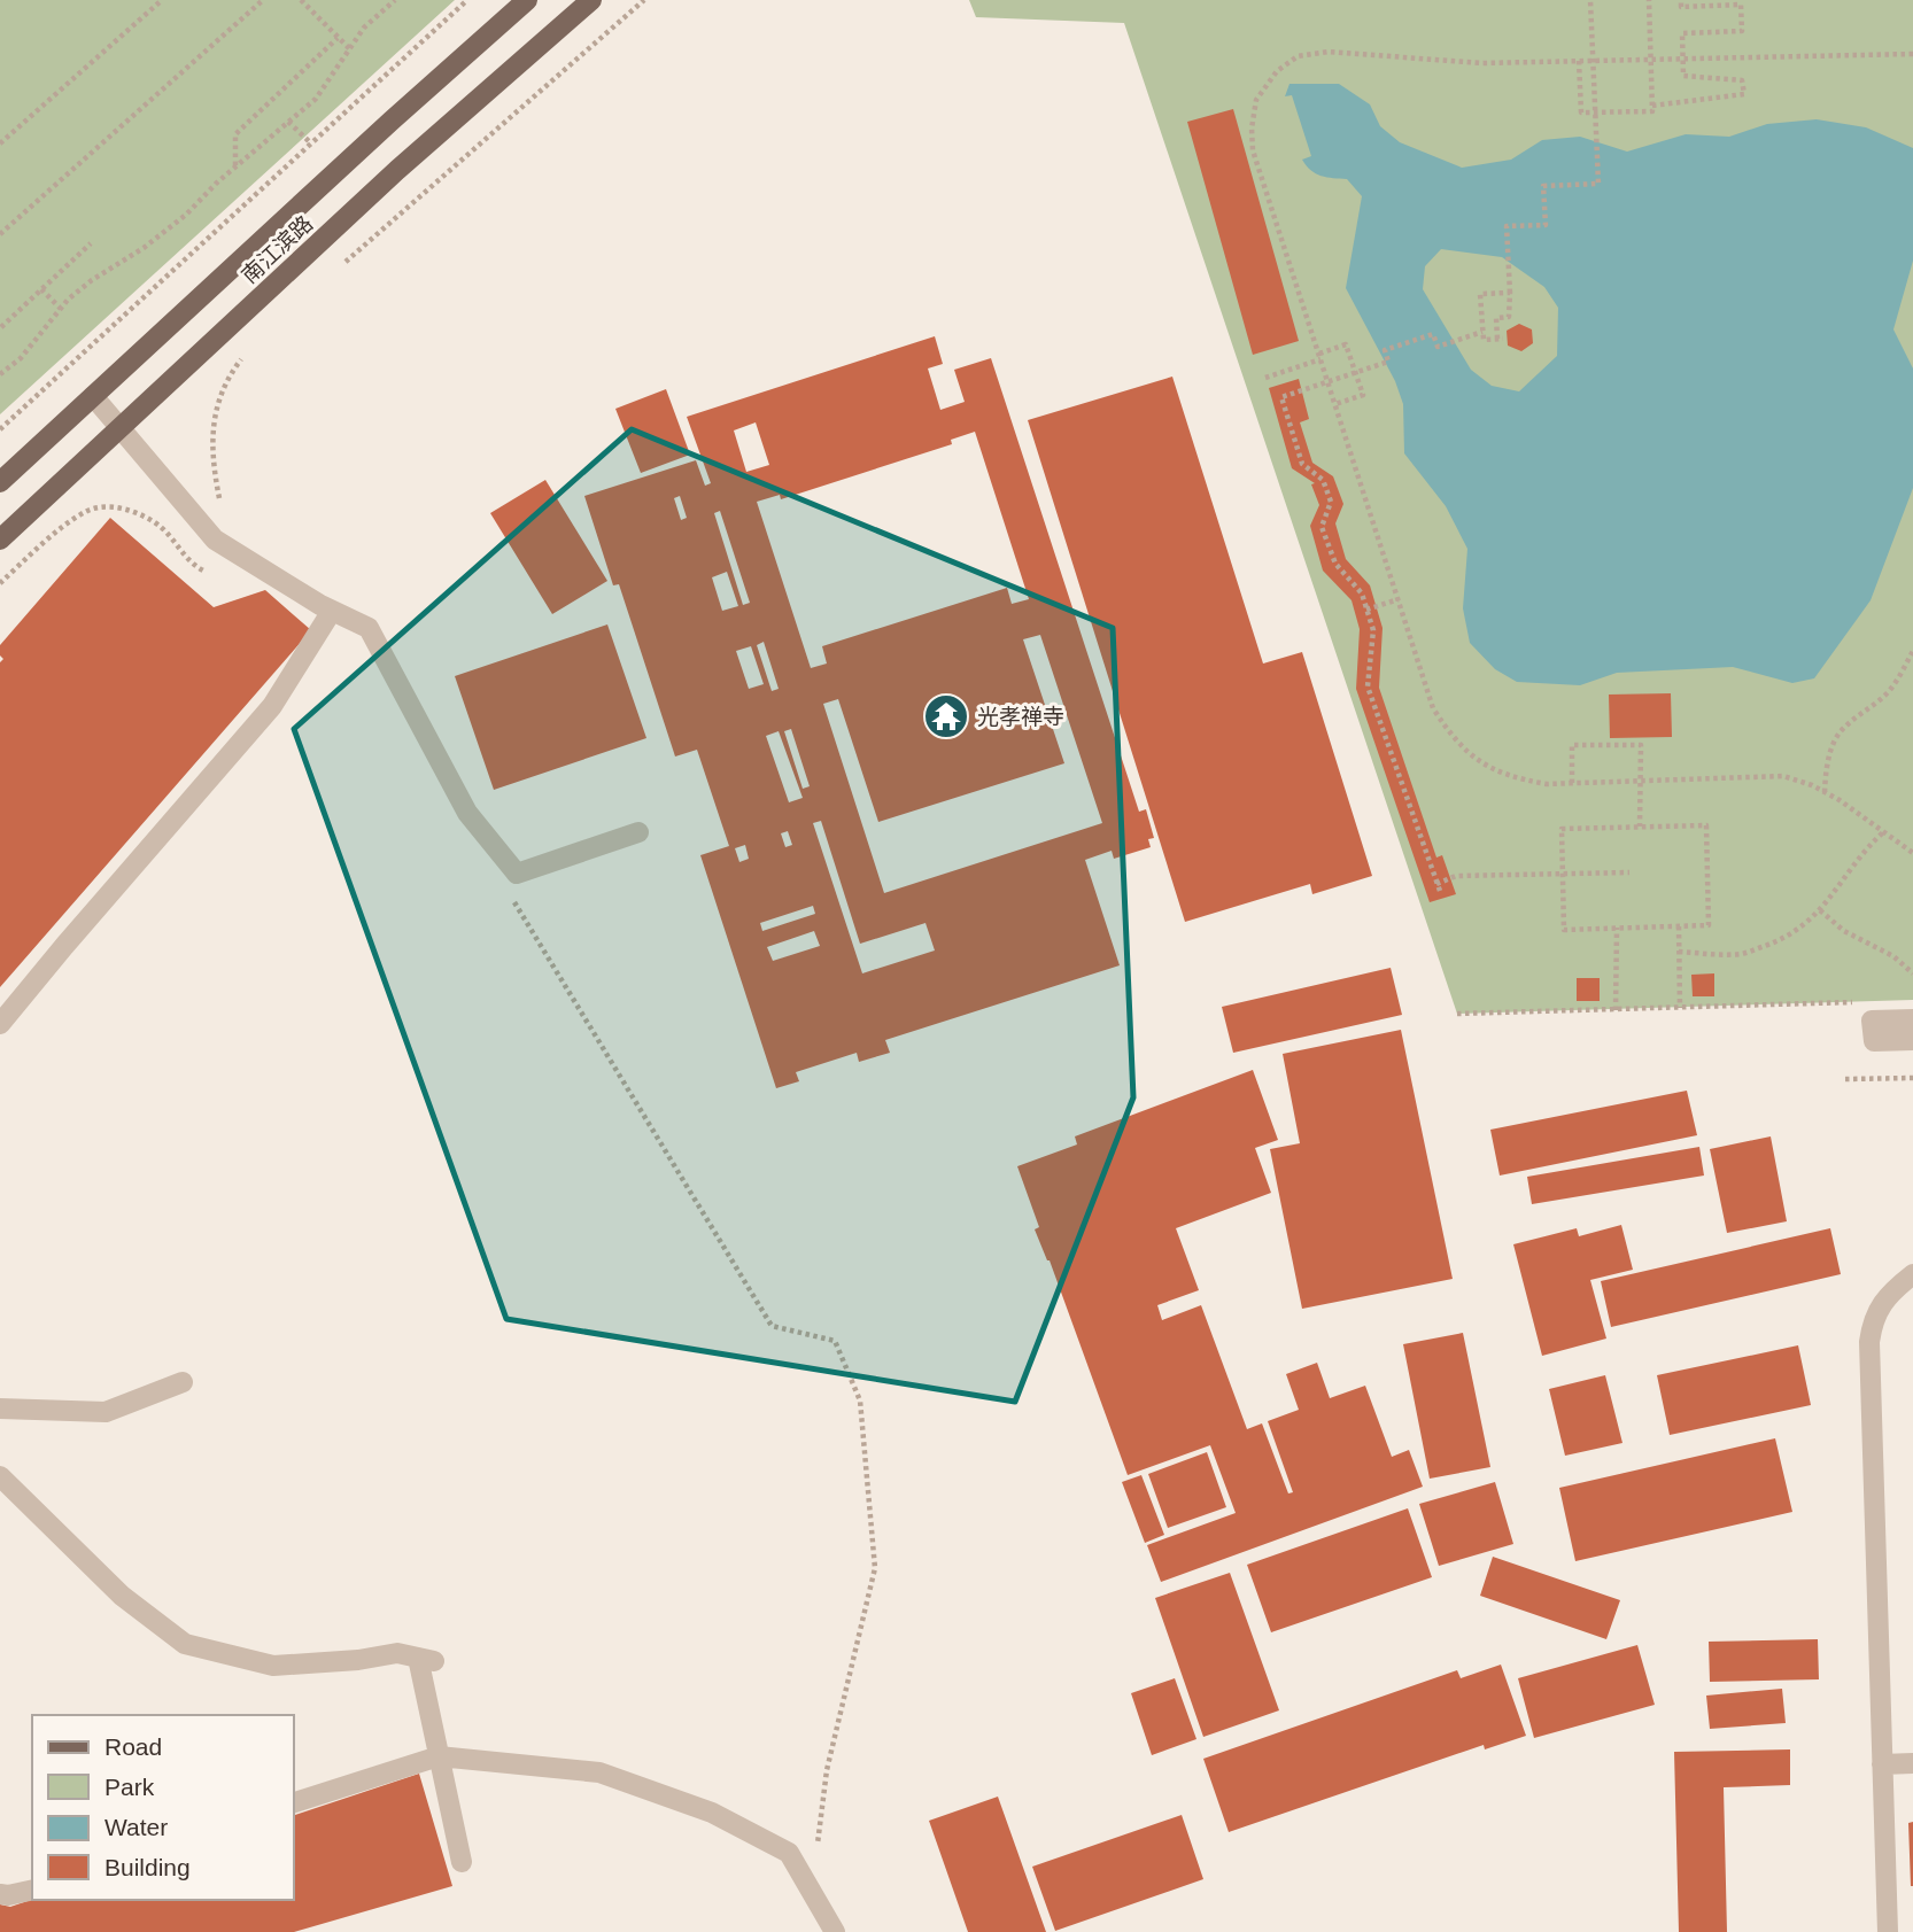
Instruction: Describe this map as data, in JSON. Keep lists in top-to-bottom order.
{
  "streets": {
    "main road": ["南江滨路"]
  },
  "places": {
    "temple": ["光孝禅寺"]
  },
  "legend": [
    "Road",
    "Park",
    "Water",
    "Building"
  ]
}
